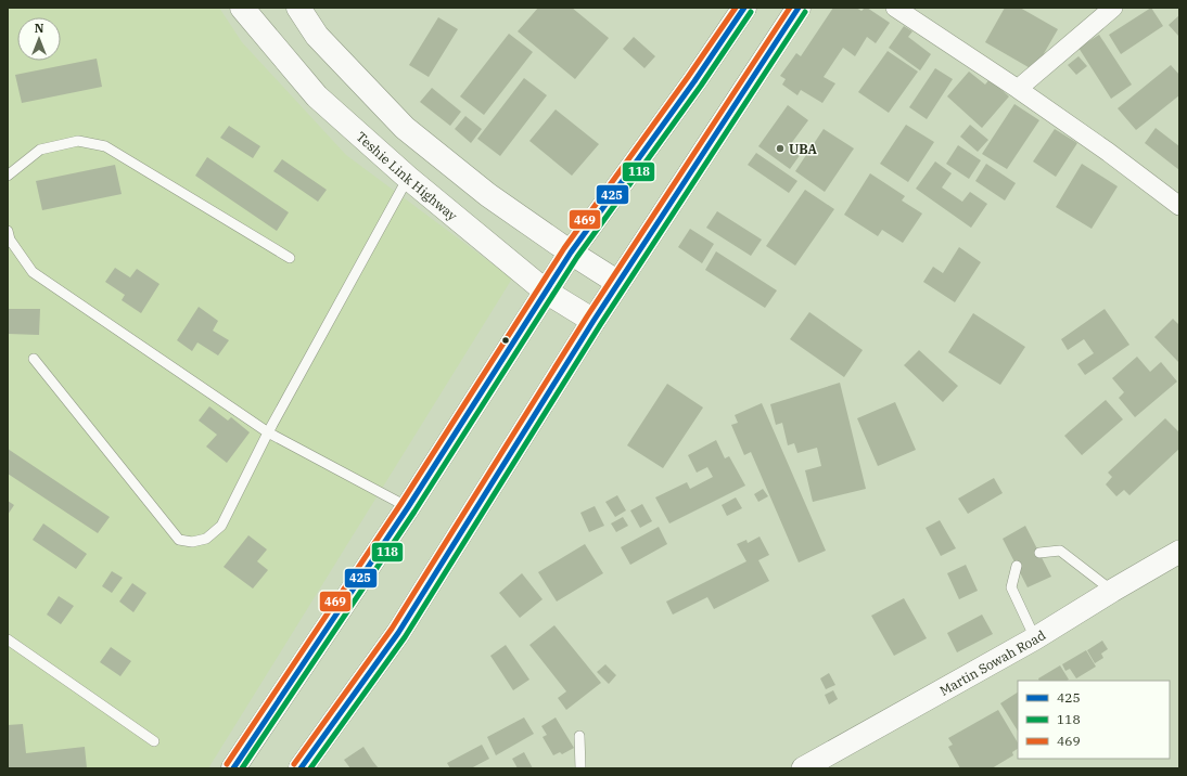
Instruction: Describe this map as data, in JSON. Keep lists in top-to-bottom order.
{
  "streets": {
    "main road": ["Teshie Link Highway"],
    "street": ["Martin Sowah Road"]
  },
  "places": ["UBA"],
  "lines": ["transit line 425", "transit line 469", "transit line 118"],
  "legend": ["425", "118", "469"],
  "north": "top"
}
